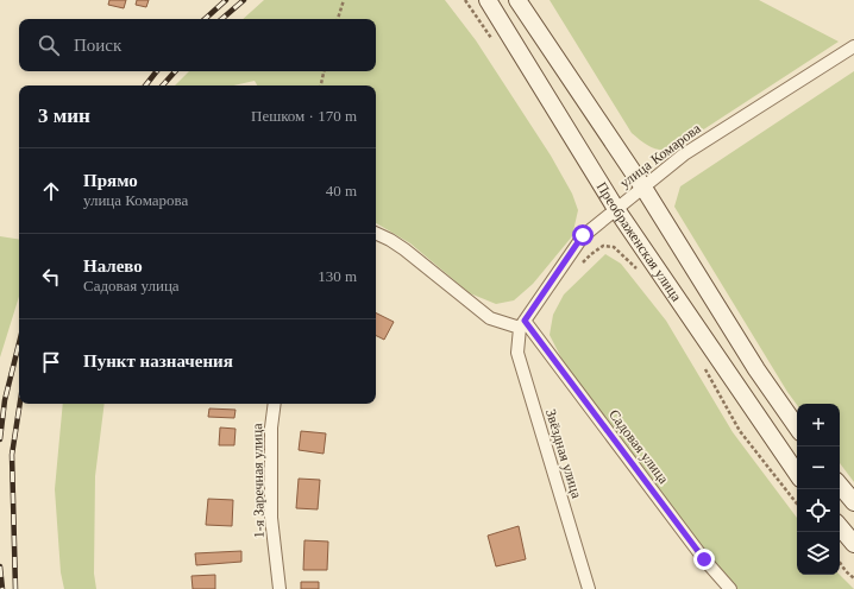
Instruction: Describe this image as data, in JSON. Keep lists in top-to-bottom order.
{
  "streets": {
    "main road": ["Преображенская улица"],
    "street": [
      "улица Комарова",
      "Садовая улица",
      "Звёздная улица",
      "1-я Заречная улица"
    ]
  },
  "crossings": [
    ["улица Комарова", "Преображенская улица"],
    ["улица Комарова", "Садовая улица"],
    ["улица Комарова", "Звёздная улица"],
    ["Садовая улица", "Звёздная улица"]
  ],
  "page": {
    "search": "Поиск",
    "heading": ["3 мин", "Пешком · 170 m"],
    "list": [
      ["Прямо", "улица Комарова", "40 m"],
      ["Налево", "Садовая улица", "130 m"],
      "Пункт назначения"
    ],
    "map_buttons": ["+", "−"]
  }
}
